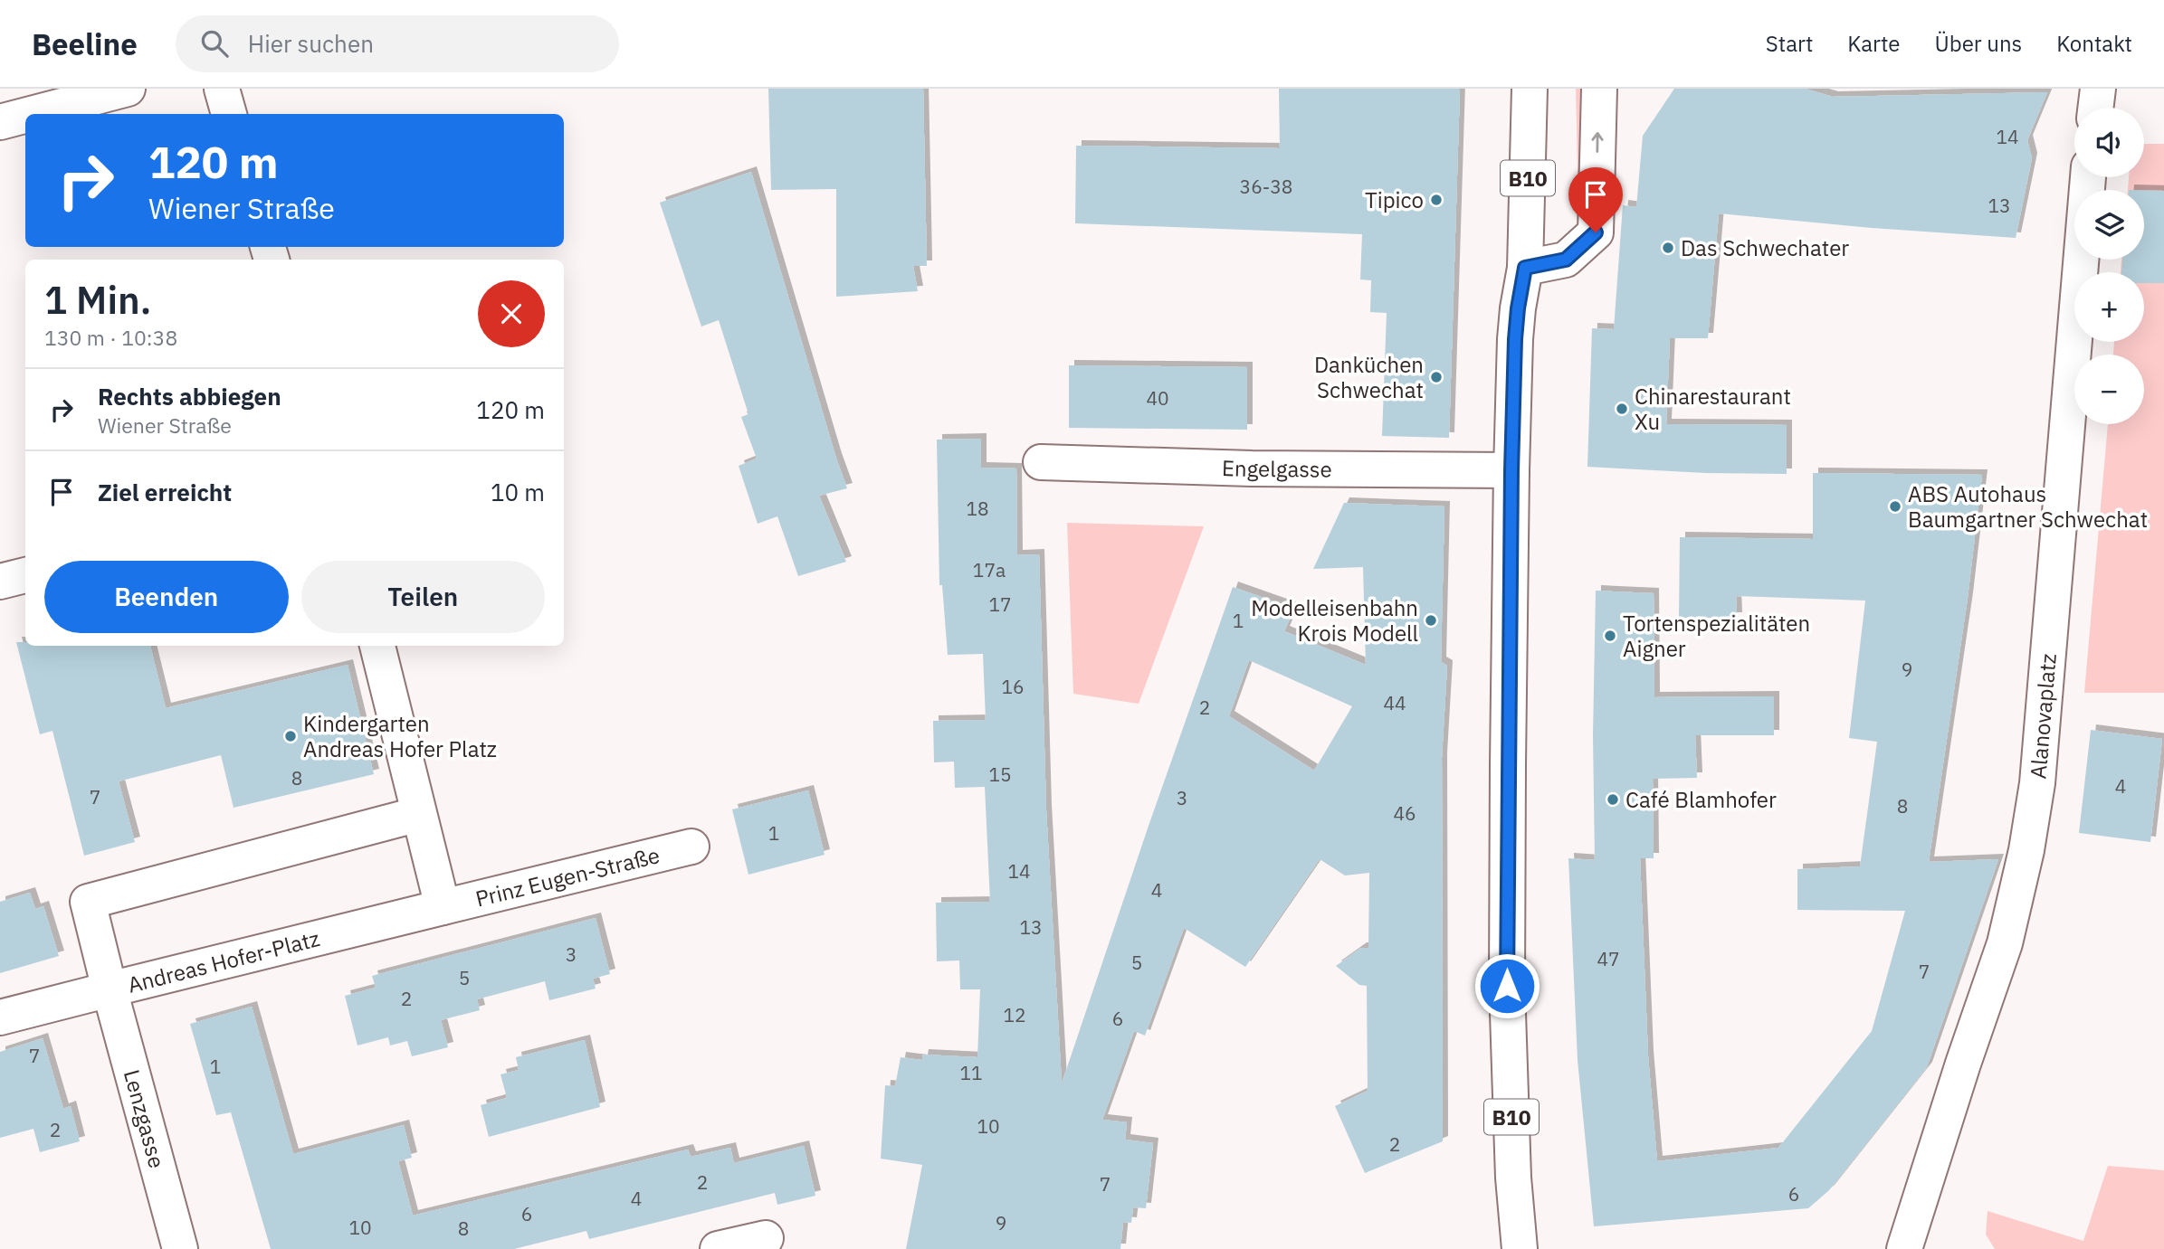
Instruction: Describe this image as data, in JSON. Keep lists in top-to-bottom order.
{
  "streets": {
    "street": [
      "B10",
      "Engelgasse",
      "Alanovaplatz",
      "Prinz Eugen-Straße",
      "Andreas Hofer-Platz",
      "Lenzgasse"
    ]
  },
  "crossings": [
    ["B10", "Engelgasse"],
    ["Prinz Eugen-Straße", "Andreas Hofer-Platz"],
    ["Andreas Hofer-Platz", "Lenzgasse"]
  ],
  "places": [
    "Tipico",
    "Das Schwechater",
    "Danküchen Schwechat",
    "Chinarestaurant Xu",
    "ABS Autohaus Baumgartner Schwechat",
    "Modelleisenbahn Krois Modell",
    "Tortenspezialitäten Aigner",
    "Kindergarten Andreas Hofer Platz",
    "Café Blamhofer"
  ],
  "house_numbers": [
    "14",
    "36-38",
    "13",
    "40",
    "18",
    "17a",
    "17",
    "1",
    "9",
    "16",
    "44",
    "2",
    "15",
    "8",
    "4",
    "7",
    "3",
    "8",
    "46",
    "1",
    "14",
    "4",
    "13",
    "3",
    "47",
    "5",
    "7",
    "5",
    "2",
    "12",
    "6",
    "7",
    "1",
    "11",
    "10",
    "2",
    "2",
    "2",
    "7",
    "6",
    "4",
    "6",
    "9",
    "10",
    "8"
  ],
  "page": {
    "header": "Beeline",
    "search": "Hier suchen",
    "nav": [
      "Start",
      "Karte",
      "Über uns",
      "Kontakt"
    ],
    "map_buttons": ["+", "−"],
    "turn": ["120 m", "Wiener Straße"],
    "heading": ["1 Min.", "130 m · 10:38"],
    "list": [
      {
        "name": "Rechts abbiegen",
        "note": "Wiener Straße",
        "value": "120 m"
      },
      {
        "name": "Ziel erreicht",
        "value": "10 m"
      }
    ],
    "buttons": ["Beenden", "Teilen"]
  }
}
